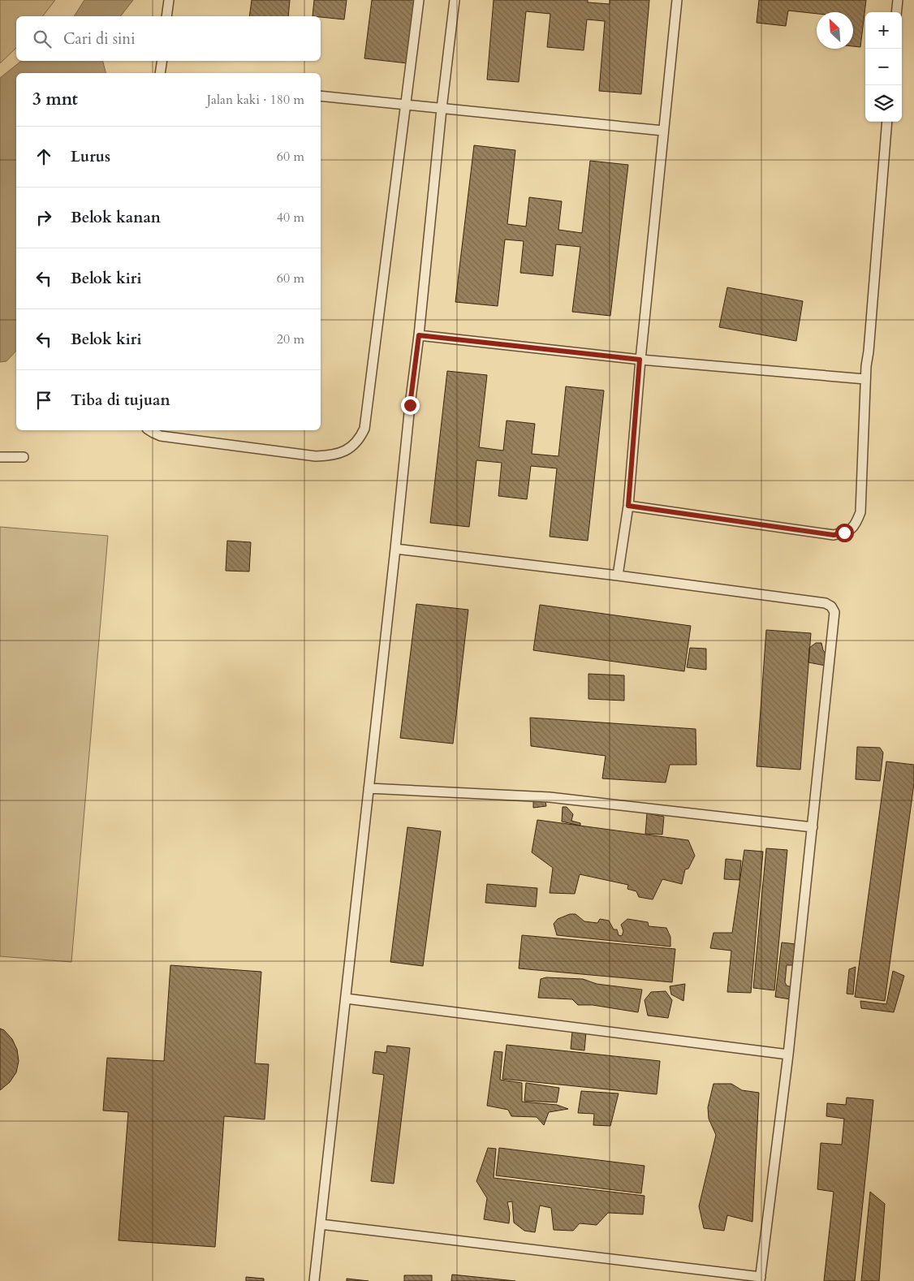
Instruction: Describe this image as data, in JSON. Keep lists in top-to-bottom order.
{
  "north": "top left",
  "page": {
    "map_buttons": ["+", "−"],
    "search": "Cari di sini",
    "heading": ["3 mnt", "Jalan kaki · 180 m"],
    "list": [
      ["Lurus", "60 m"],
      ["Belok kanan", "40 m"],
      ["Belok kiri", "60 m"],
      ["Belok kiri", "20 m"],
      "Tiba di tujuan"
    ]
  }
}
